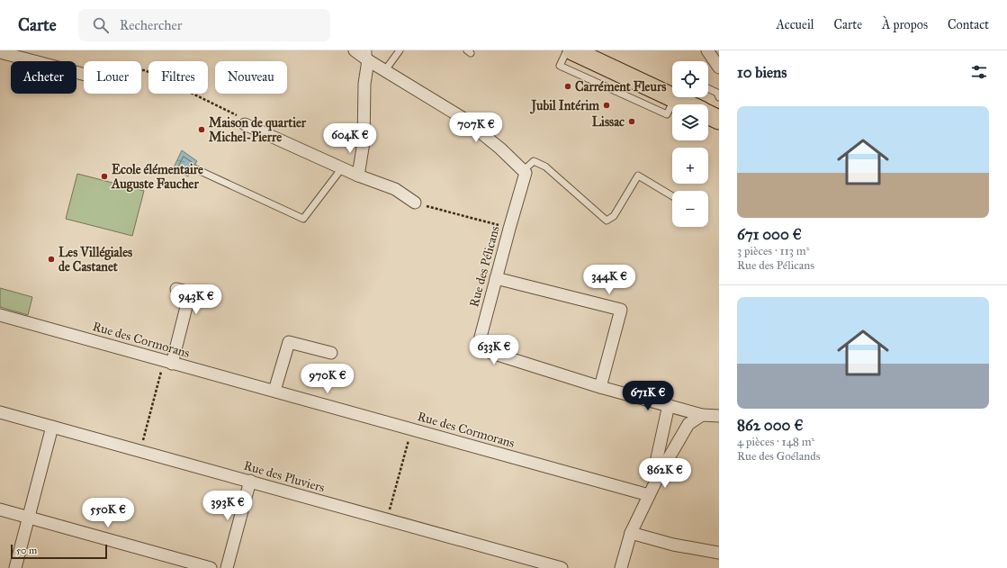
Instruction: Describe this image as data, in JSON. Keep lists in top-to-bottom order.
{
  "streets": {
    "street": ["Rue des Pélicans", "Rue des Cormorans", "Rue des Pluviers"]
  },
  "places": [
    "Carrément Fleurs",
    "Jubil Intérim",
    "Lissac",
    "Maison de quartier Michel-Pierre",
    "Ecole élémentaire Auguste Faucher",
    "Les Villégiales de Castanet"
  ],
  "scale_bar": "50 m",
  "page": {
    "header": "Carte",
    "search": "Rechercher",
    "nav": [
      "Accueil",
      "Carte",
      "À propos",
      "Contact"
    ],
    "heading": "10 biens",
    "map_buttons": ["+", "−"],
    "chip": [
      "Acheter",
      "Louer",
      "Filtres",
      "Nouveau"
    ],
    "list": [
      {
        "name": "671 000 €",
        "note": "3 pièces · 113 m² · Rue des Pélicans"
      },
      {
        "name": "862 000 €",
        "note": "4 pièces · 148 m² · Rue des Goélands"
      }
    ],
    "price": [
      "707K €",
      "604K €",
      "344K €",
      "943K €",
      "633K €",
      "970K €",
      "671K €",
      "862K €",
      "393K €",
      "550K €"
    ],
    "scale": "50 m"
  }
}
